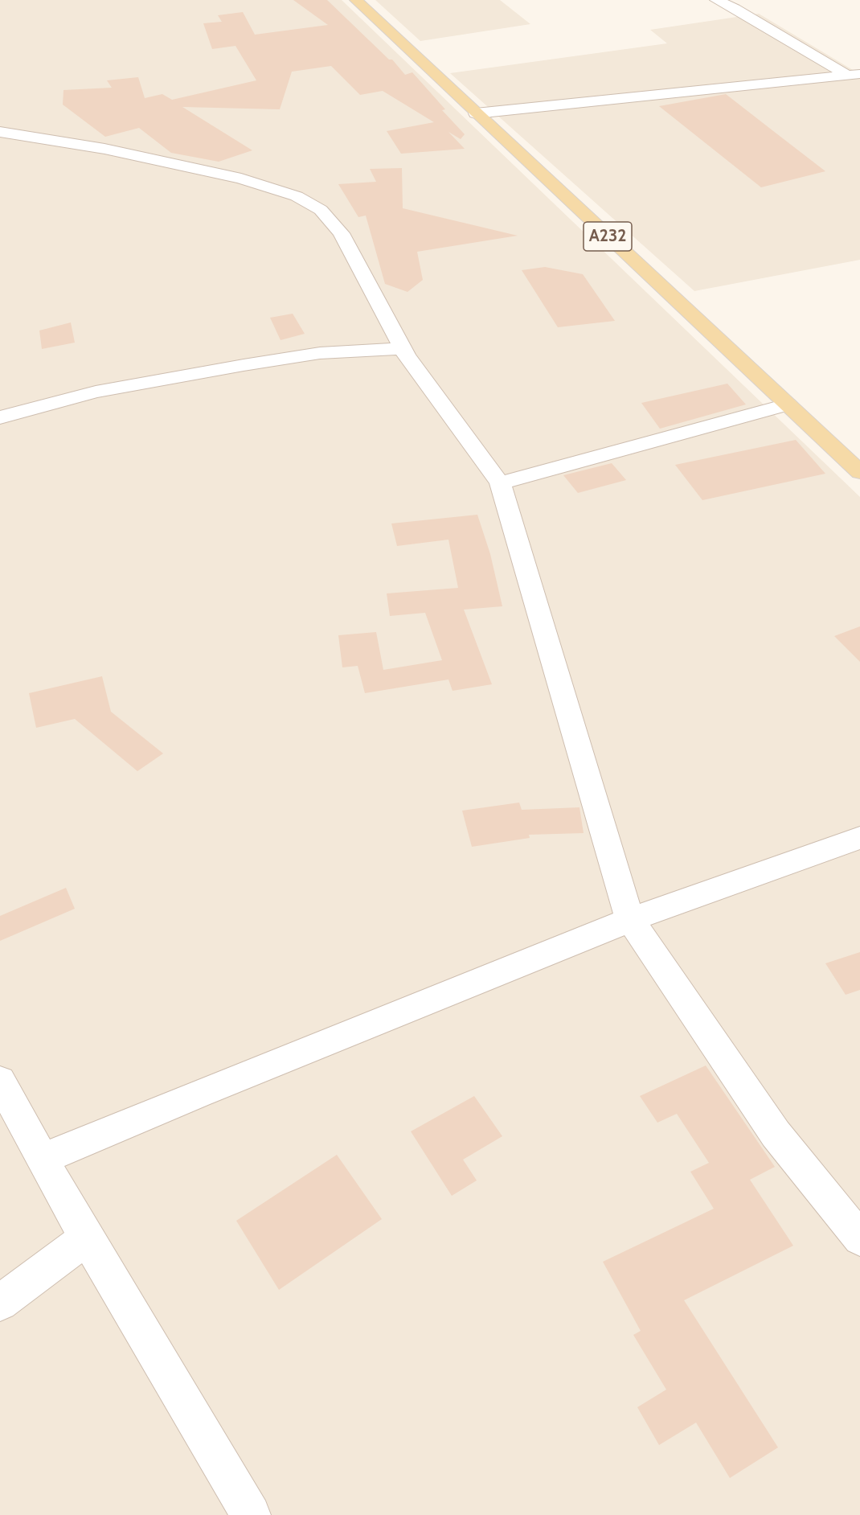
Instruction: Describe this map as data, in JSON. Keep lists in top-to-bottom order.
{
  "streets": {
    "main road": ["A232"]
  }
}
